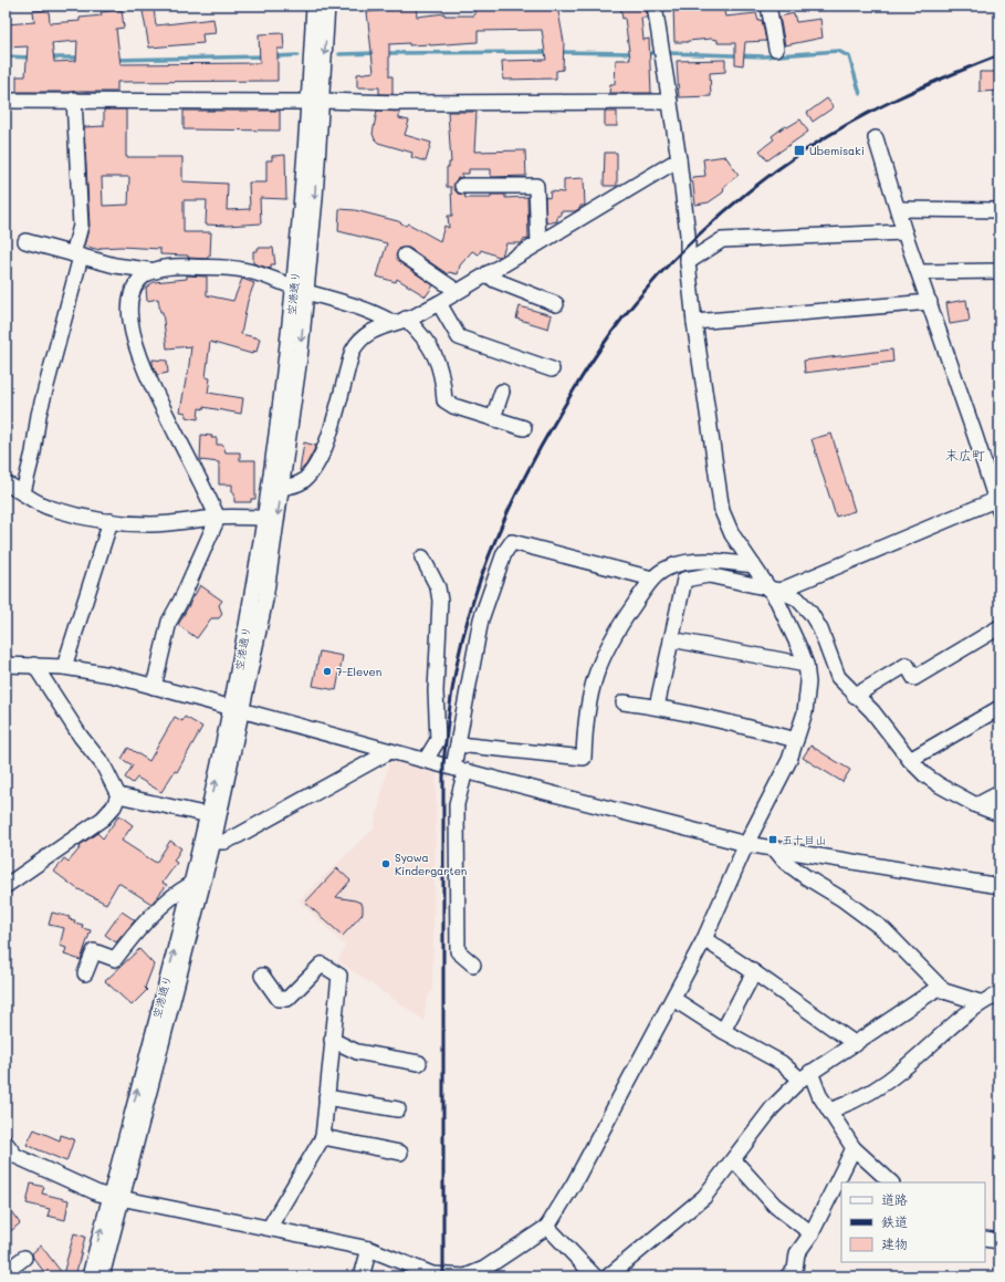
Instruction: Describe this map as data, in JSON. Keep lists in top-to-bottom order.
{
  "streets": {
    "street": ["空港通り"]
  },
  "districts": ["末広町"],
  "places": {
    "transit": ["Ubemisaki", "五十目山"],
    "other": ["7-Eleven", "Syowa Kindergarten"]
  },
  "legend": ["道路", "鉄道", "建物"]
}
